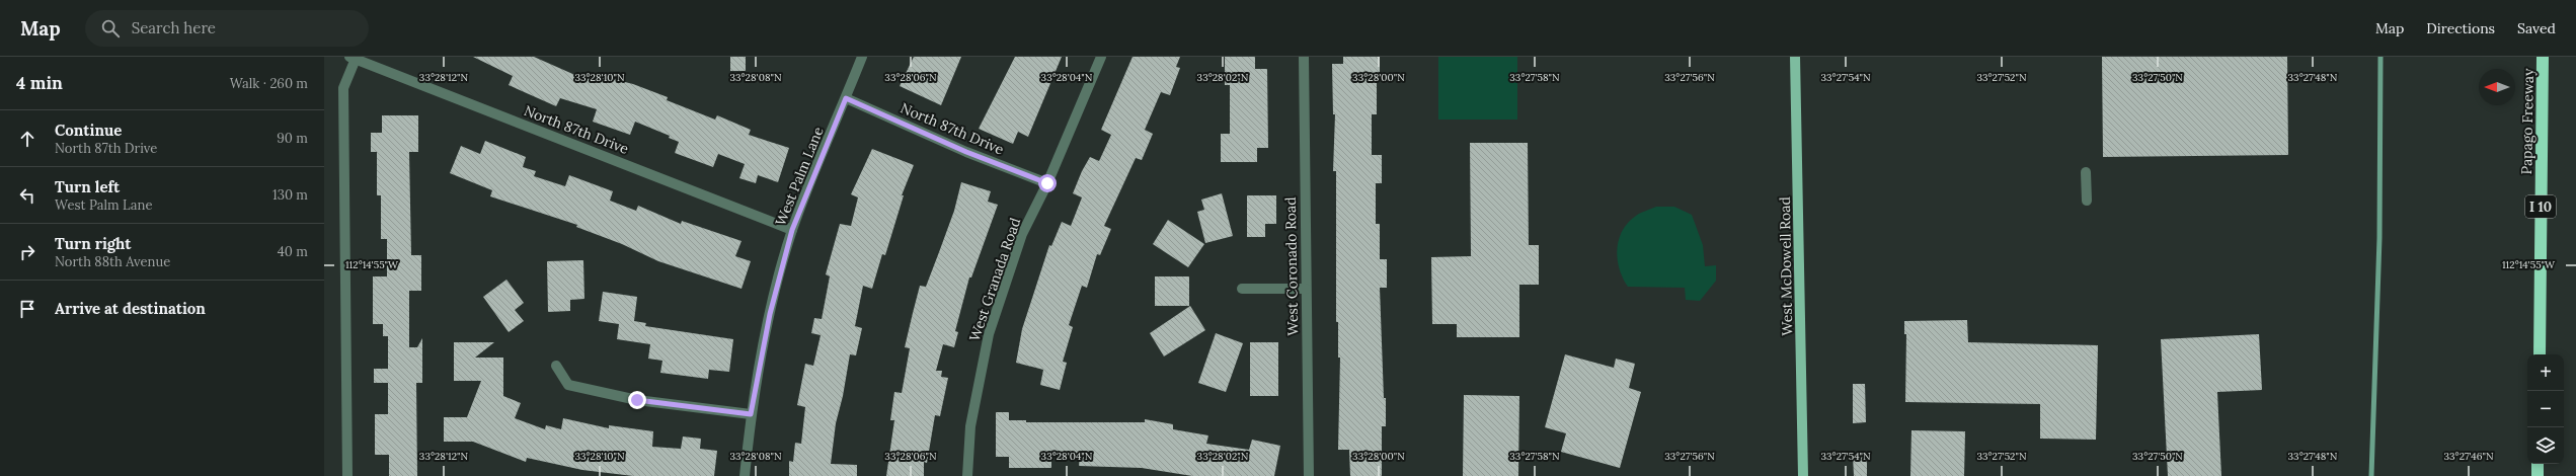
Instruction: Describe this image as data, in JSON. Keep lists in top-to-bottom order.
{
  "streets": {
    "highway": ["Papago Freeway", "I 10"],
    "main road": ["West McDowell Road"],
    "street": [
      "North 87th Drive",
      "West Palm Lane",
      "West Coronado Road",
      "West Granada Road"
    ]
  },
  "crossings": [
    ["North 87th Drive", "West Palm Lane"],
    ["North 87th Drive", "West Granada Road"]
  ],
  "north": "left",
  "page": {
    "header": "Map",
    "search": "Search here",
    "nav": ["Map", "Directions", "Saved"],
    "heading": ["4 min", "Walk · 260 m"],
    "list": [
      ["Continue", "North 87th Drive", "90 m"],
      ["Turn left", "West Palm Lane", "130 m"],
      ["Turn right", "North 88th Avenue", "40 m"],
      "Arrive at destination"
    ],
    "map_buttons": ["+", "−"]
  },
  "coordinates": [
    "33°28'12\"N",
    "33°28'10\"N",
    "33°28'08\"N",
    "33°28'06\"N",
    "33°28'04\"N",
    "33°28'02\"N",
    "33°28'00\"N",
    "33°27'58\"N",
    "33°27'56\"N",
    "33°27'54\"N",
    "33°27'52\"N",
    "33°27'50\"N",
    "33°27'48\"N",
    "112°14'55\"W",
    "33°27'46\"N"
  ]
}
